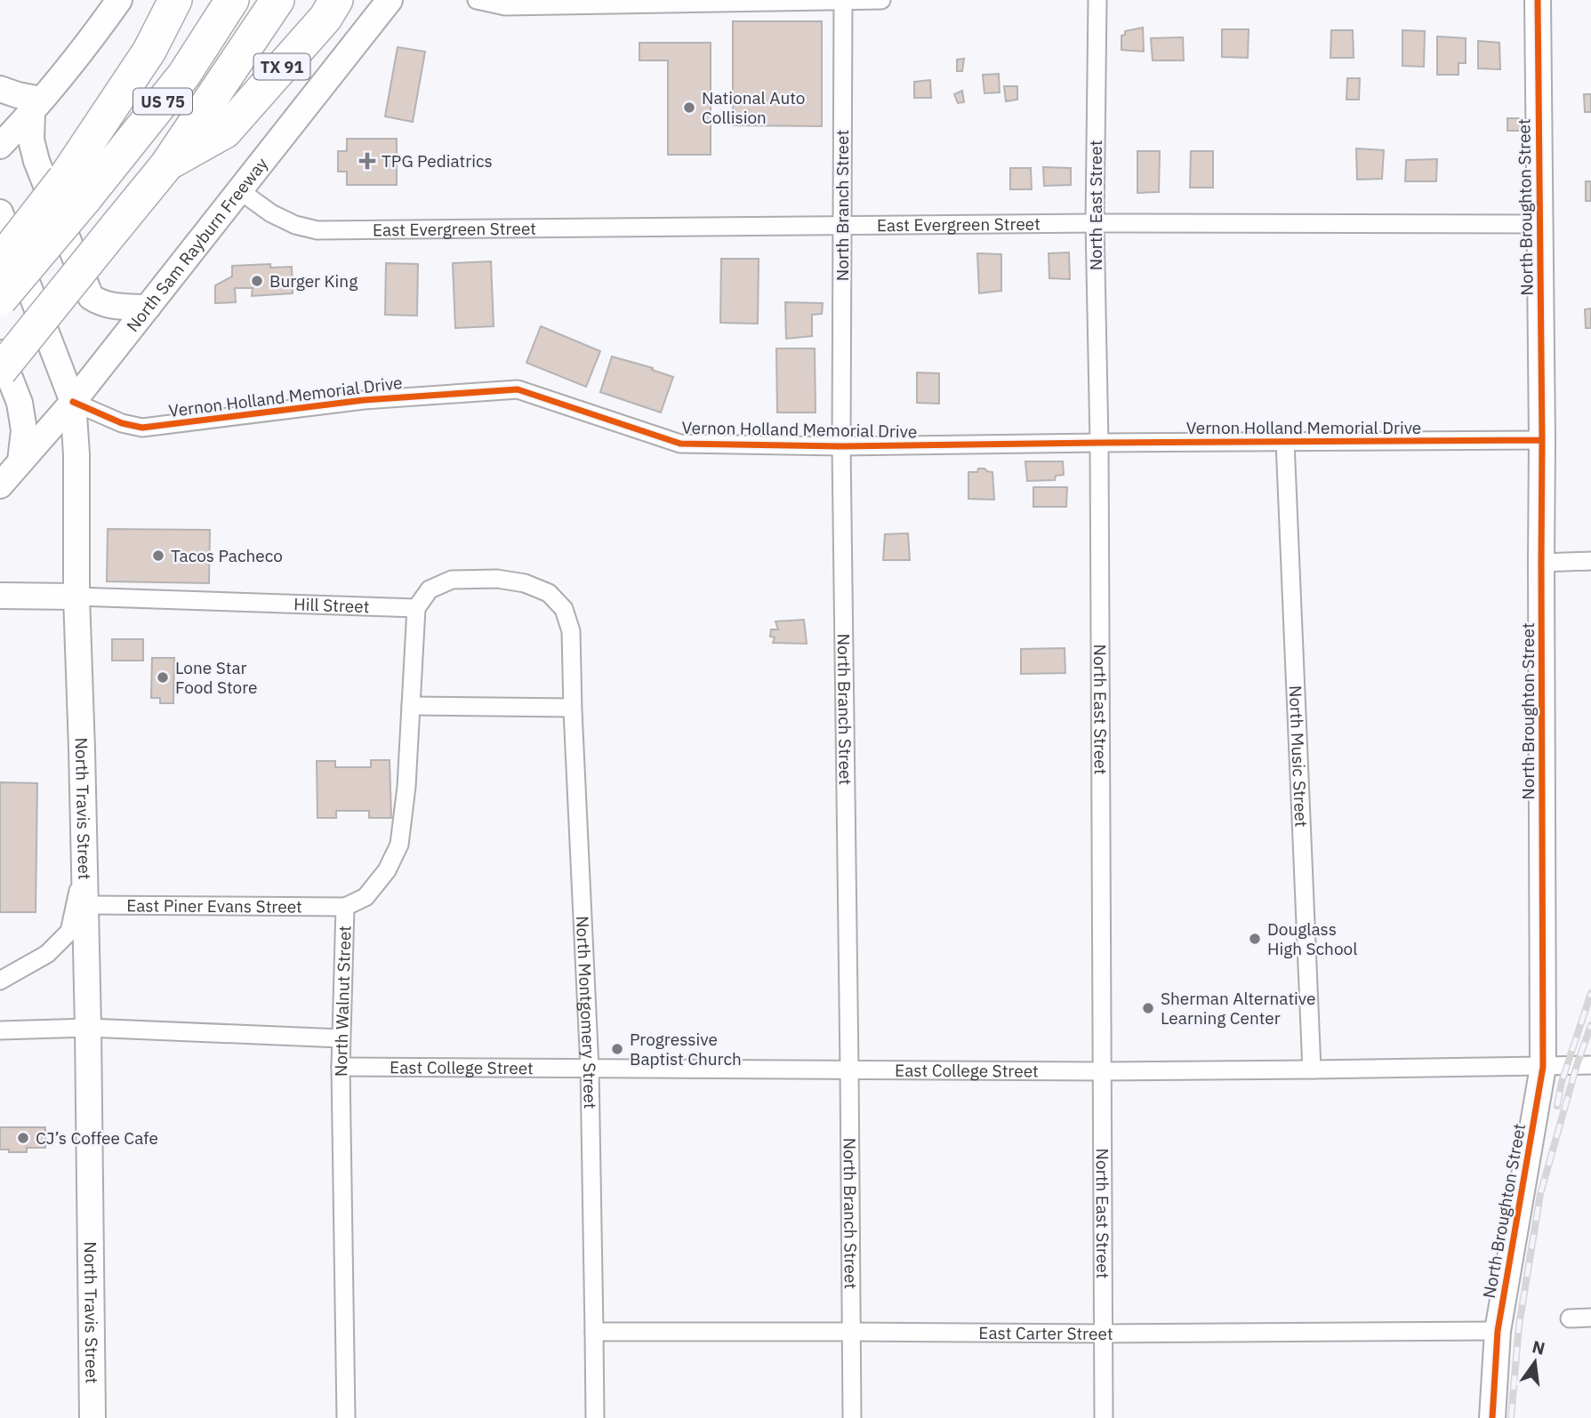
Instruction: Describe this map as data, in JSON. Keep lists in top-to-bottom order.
{
  "streets": {
    "highway": ["TX 91", "US 75"],
    "main road": ["North Broughton Street", "North Sam Rayburn Freeway", "North Travis Street"],
    "street": [
      "North Branch Street",
      "North East Street",
      "East Evergreen Street",
      "Vernon Holland Memorial Drive",
      "Hill Street",
      "North Music Street",
      "East Piner Evans Street",
      "North Walnut Street",
      "North Montgomery Street",
      "East College Street",
      "East Carter Street"
    ]
  },
  "crossings": [
    ["TX 91", "US 75"],
    ["North Branch Street", "East Evergreen Street"],
    ["North Branch Street", "Vernon Holland Memorial Drive"],
    ["North Branch Street", "East College Street"],
    ["North Branch Street", "East Carter Street"],
    ["North East Street", "East Evergreen Street"],
    ["North East Street", "Vernon Holland Memorial Drive"],
    ["North East Street", "East College Street"],
    ["North East Street", "East Carter Street"],
    ["North Broughton Street", "East Evergreen Street"],
    ["North Broughton Street", "Vernon Holland Memorial Drive"],
    ["North Broughton Street", "East College Street"],
    ["North Broughton Street", "East Carter Street"],
    ["East Evergreen Street", "North Sam Rayburn Freeway"],
    ["North Sam Rayburn Freeway", "Vernon Holland Memorial Drive"],
    ["North Sam Rayburn Freeway", "North Travis Street"],
    ["Vernon Holland Memorial Drive", "North Music Street"],
    ["Vernon Holland Memorial Drive", "North Travis Street"],
    ["Hill Street", "North Travis Street"],
    ["Hill Street", "North Walnut Street"],
    ["Hill Street", "North Montgomery Street"],
    ["North Music Street", "East College Street"],
    ["North Travis Street", "East Piner Evans Street"],
    ["East Piner Evans Street", "North Walnut Street"],
    ["North Walnut Street", "North Montgomery Street"],
    ["North Walnut Street", "East College Street"],
    ["North Montgomery Street", "East College Street"],
    ["North Montgomery Street", "East Carter Street"]
  ],
  "places": {
    "other": [
      "National Auto Collision",
      "Burger King",
      "Tacos Pacheco",
      "Lone Star Food Store",
      "Douglass High School",
      "Sherman Alternative Learning Center",
      "Progressive Baptist Church",
      "CJ’s Coffee Cafe"
    ],
    "health": ["TPG Pediatrics"]
  },
  "north": "top"
}
